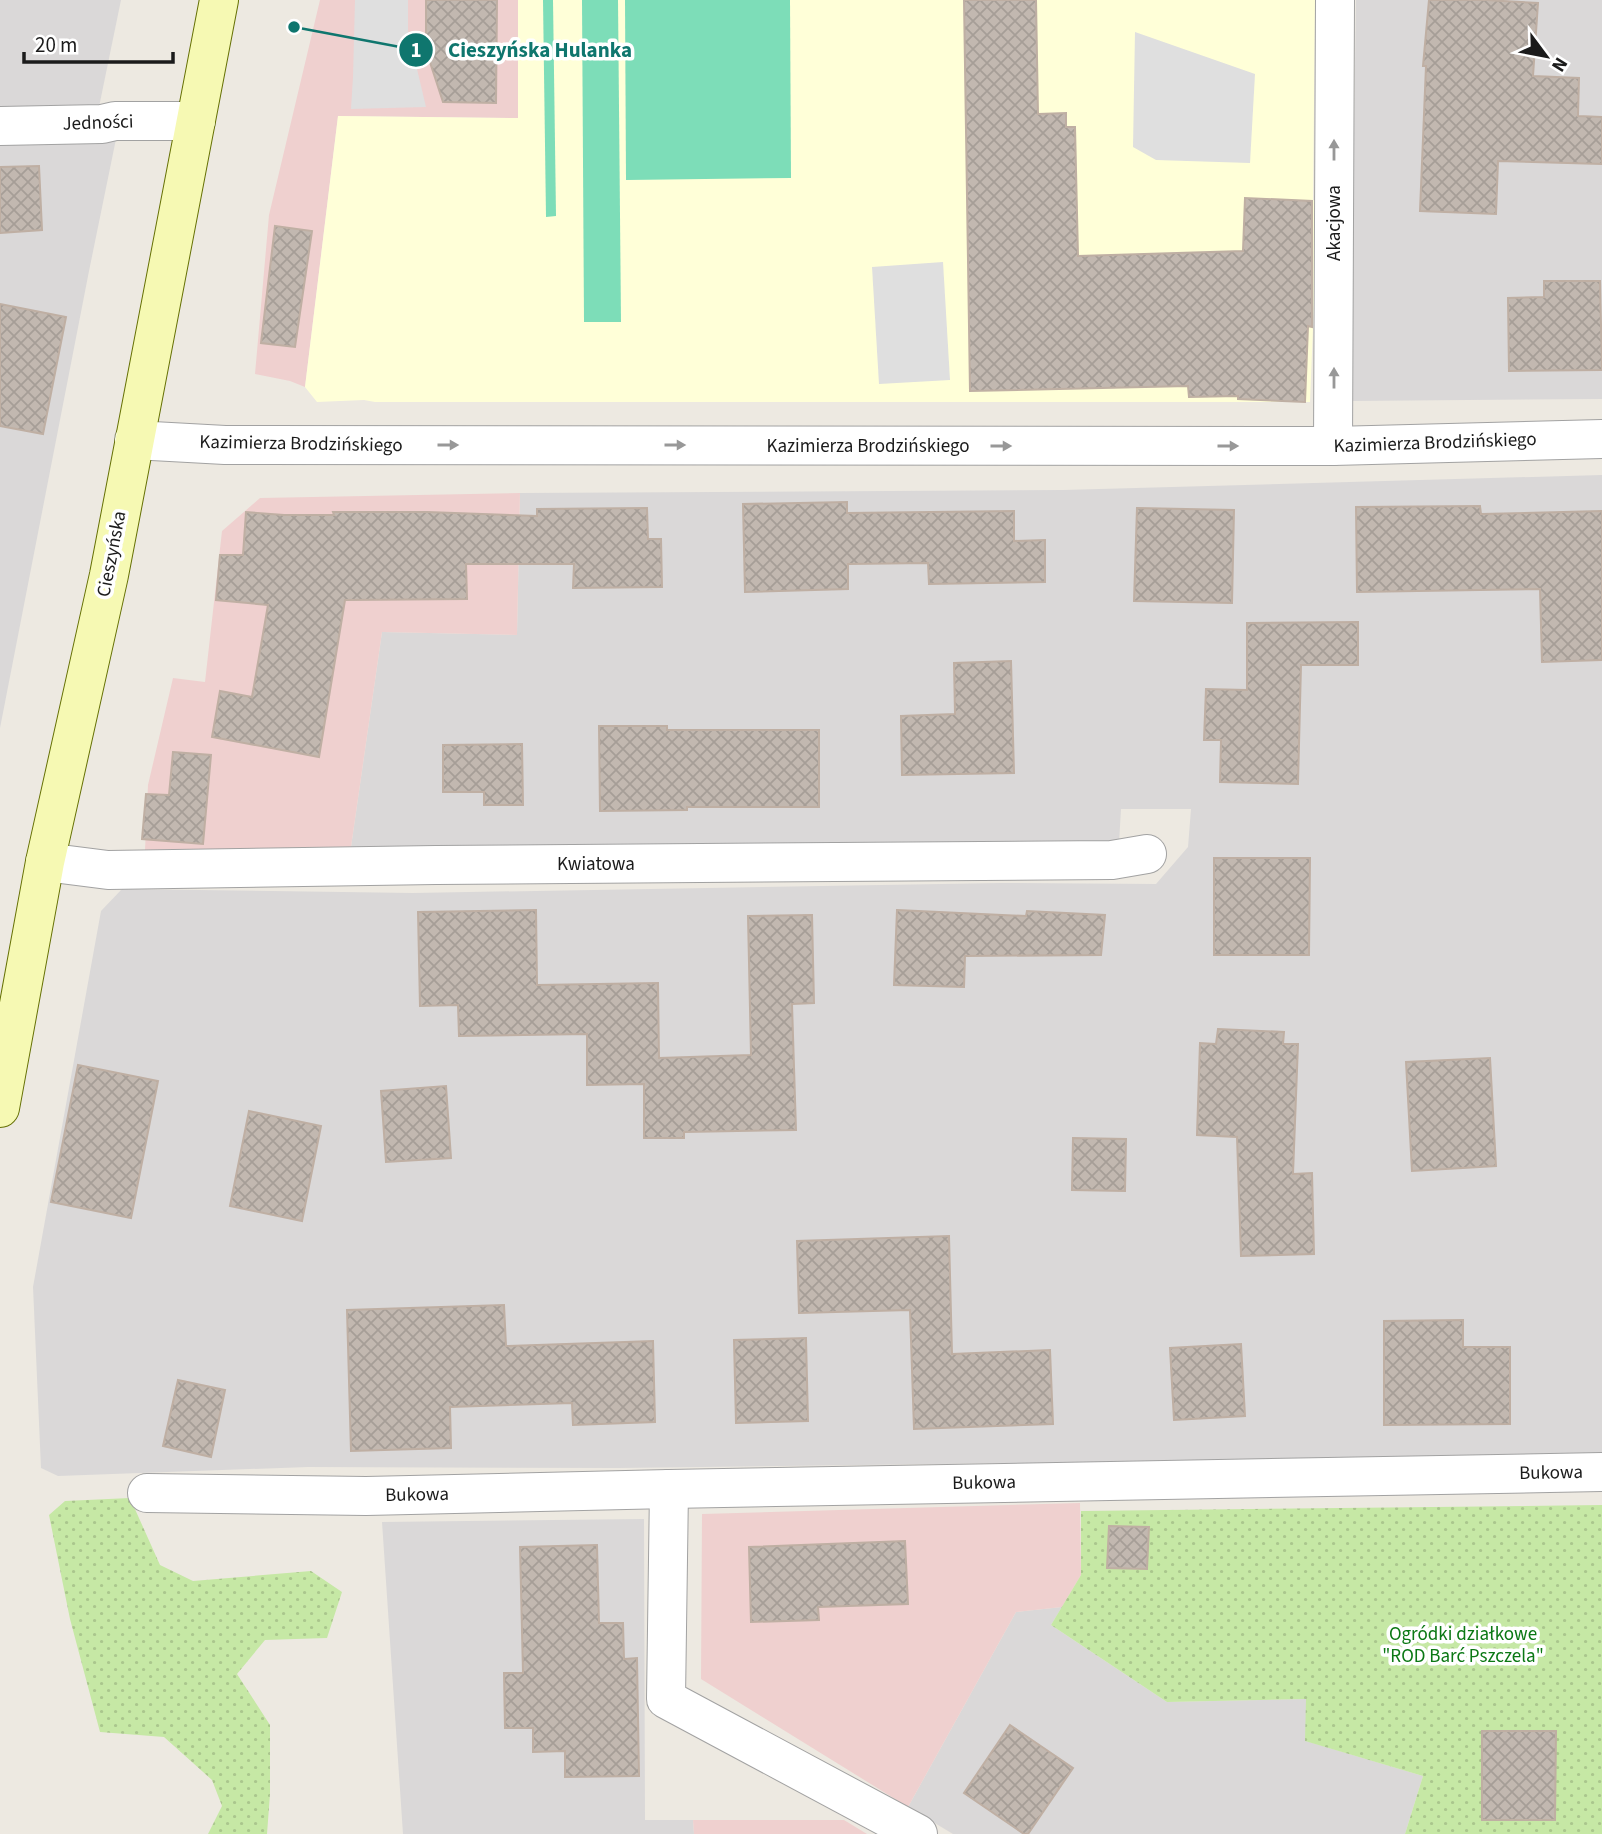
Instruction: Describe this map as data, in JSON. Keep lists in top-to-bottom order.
{
  "streets": {
    "main road": ["Cieszyńska"],
    "street": [
      "Jedności",
      "Akacjowa",
      "Kazimierza Brodzińskiego",
      "Kwiatowa",
      "Bukowa"
    ]
  },
  "crossings": [
    ["Jedności", "Cieszyńska"],
    ["Akacjowa", "Kazimierza Brodzińskiego"],
    ["Kazimierza Brodzińskiego", "Cieszyńska"],
    ["Cieszyńska", "Kwiatowa"]
  ],
  "one_way": ["Akacjowa", "Kazimierza Brodzińskiego"],
  "parks": ["Ogródki działkowe \"ROD Barć Pszczela\""],
  "places": ["Cieszyńska Hulanka"],
  "scale_bar": "20 m",
  "north": "bottom right"
}
